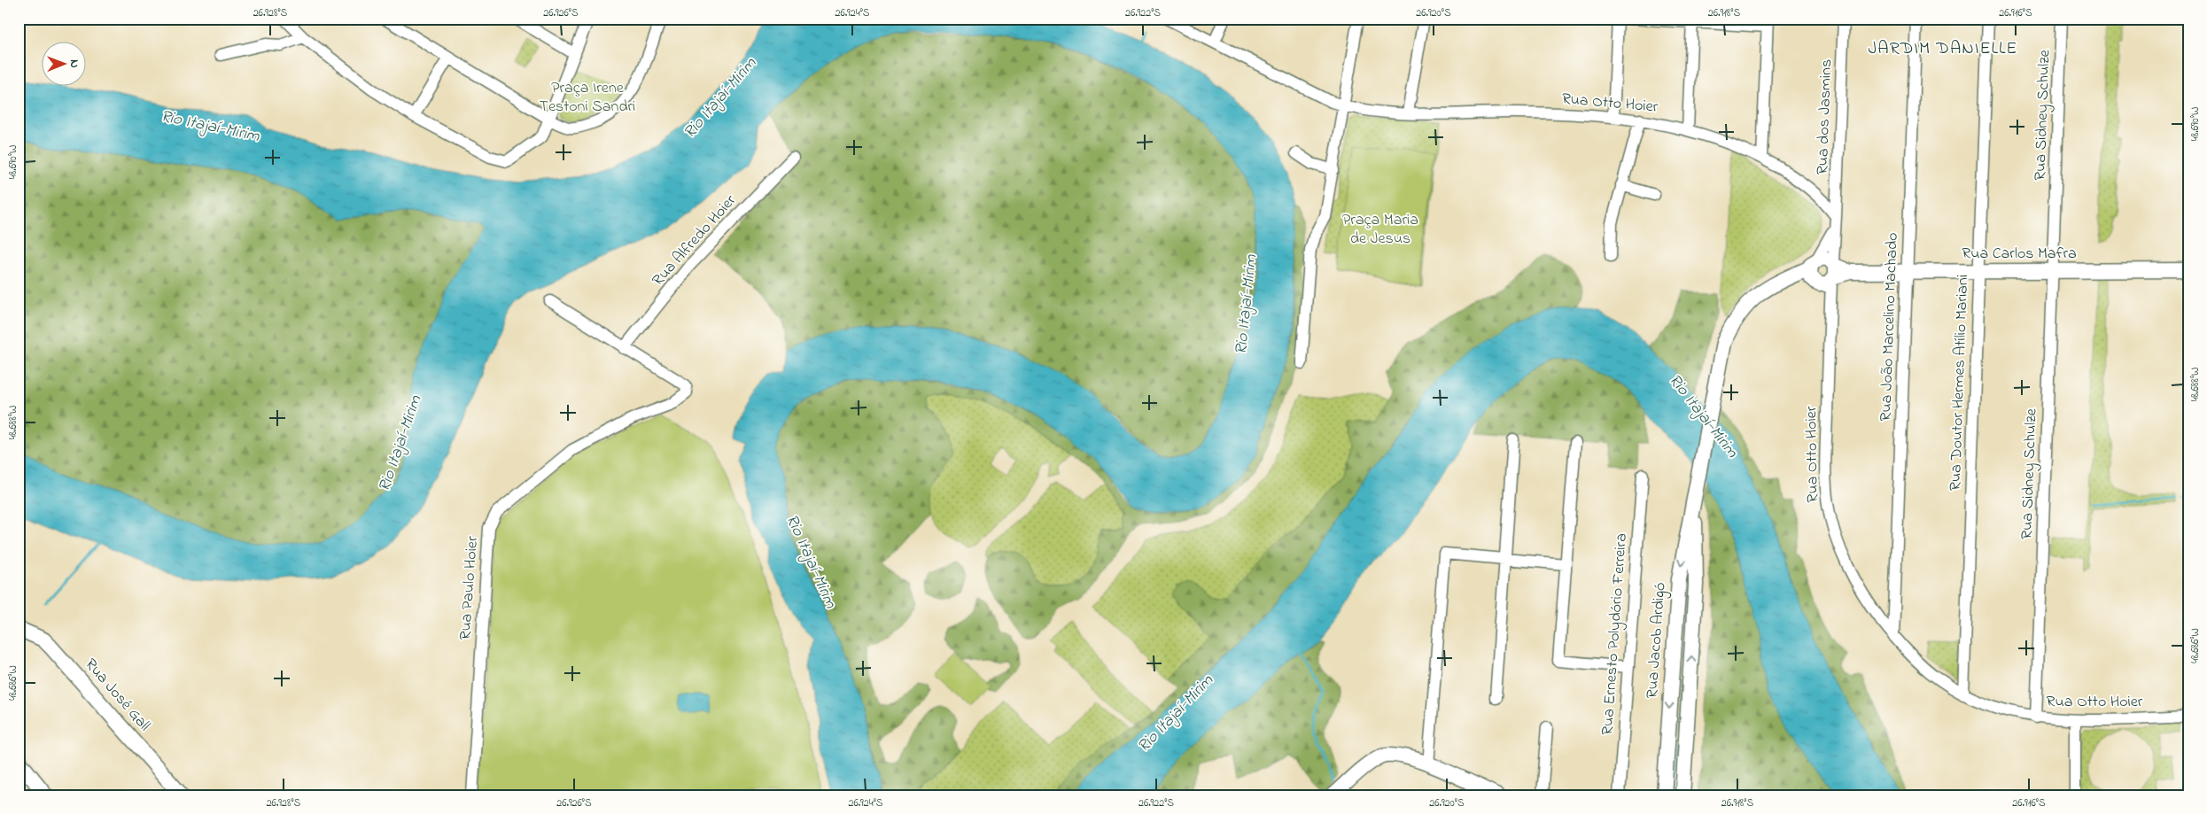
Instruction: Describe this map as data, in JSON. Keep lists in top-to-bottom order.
{
  "streets": {
    "main road": ["Rua Carlos Mafra", "Rua Jacob Ardigó", "Rua José Gall"],
    "street": [
      "Rua Otto Hoier",
      "Rua Sidney Schulze",
      "Rua dos Jasmins",
      "Rua Alfredo Hoier",
      "Rua João Marcelino Machado",
      "Rua Doutor Hermes Atílio Mariani",
      "Rua Paulo Hoier",
      "Rua Ernesto Polydório Ferreira"
    ]
  },
  "crossings": [
    ["Rua Otto Hoier", "Rua Sidney Schulze"],
    ["Rua Otto Hoier", "Rua dos Jasmins"],
    ["Rua Otto Hoier", "Rua Carlos Mafra"],
    ["Rua Otto Hoier", "Rua João Marcelino Machado"],
    ["Rua Otto Hoier", "Rua Doutor Hermes Atílio Mariani"],
    ["Rua Otto Hoier", "Rua Jacob Ardigó"],
    ["Rua Sidney Schulze", "Rua Carlos Mafra"],
    ["Rua Alfredo Hoier", "Rua Paulo Hoier"],
    ["Rua Carlos Mafra", "Rua João Marcelino Machado"],
    ["Rua Carlos Mafra", "Rua Doutor Hermes Atílio Mariani"],
    ["Rua Carlos Mafra", "Rua Jacob Ardigó"]
  ],
  "districts": ["JARDIM DANIELLE"],
  "water": ["Rio Itajaí-Mirim"],
  "parks": ["Praça Irene Testoni Sandri", "Praça Maria de Jesus"],
  "north": "right",
  "coordinates": [
    "26.928°S",
    "26.926°S",
    "26.924°S",
    "26.922°S",
    "26.920°S",
    "26.918°S",
    "26.916°S",
    "48.690°W",
    "48.688°W",
    "48.686°W"
  ]
}
